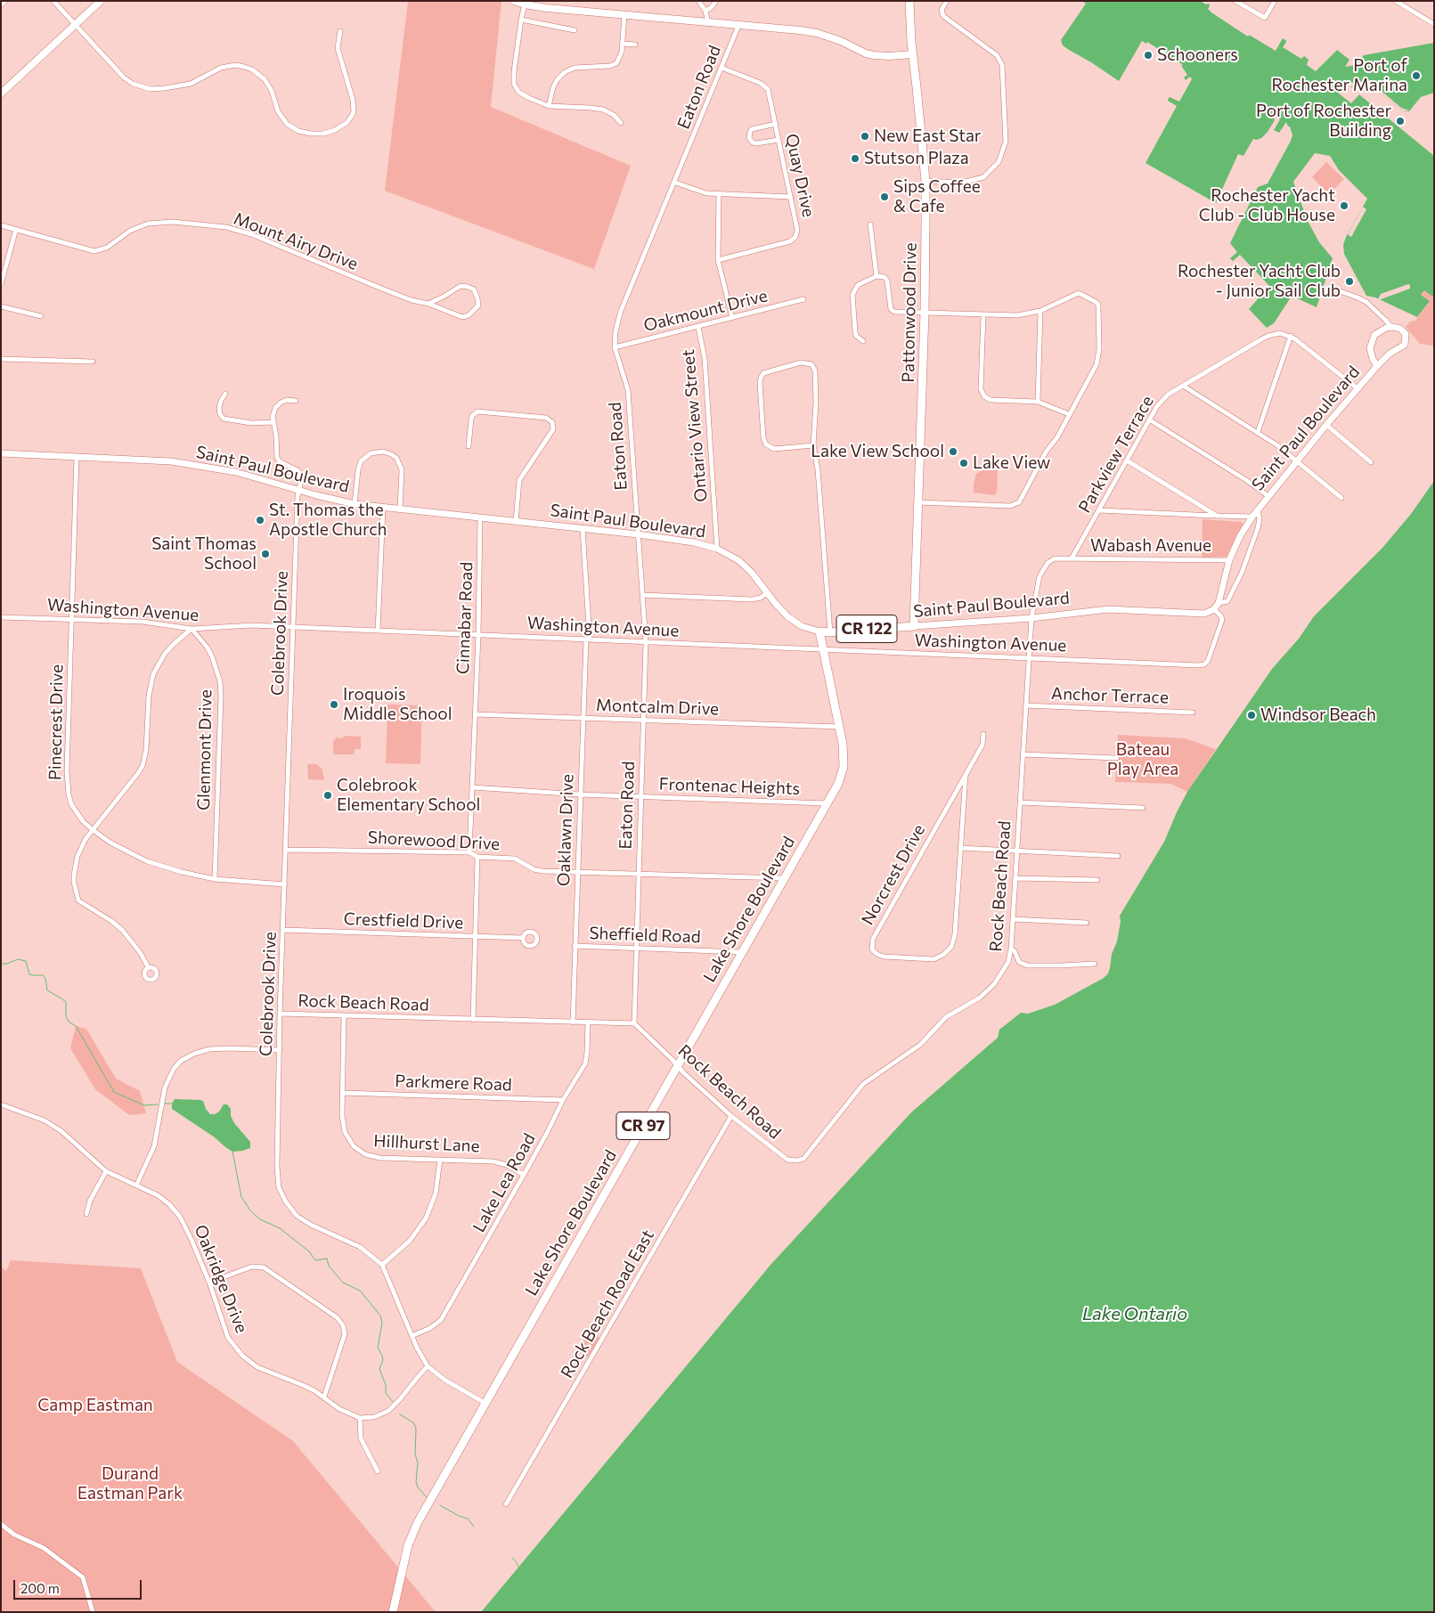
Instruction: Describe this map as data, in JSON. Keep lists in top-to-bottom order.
{
  "streets": {
    "main road": [
      "Pattonwood Drive",
      "Saint Paul Boulevard",
      "CR 122",
      "Lake Shore Boulevard",
      "CR 97"
    ],
    "street": [
      "Eaton Road",
      "Quay Drive",
      "Mount Airy Drive",
      "Oakmount Drive",
      "Ontario View Street",
      "Parkview Terrace",
      "Wabash Avenue",
      "Washington Avenue",
      "Cinnabar Road",
      "Colebrook Drive",
      "Anchor Terrace",
      "Montcalm Drive",
      "Pinecrest Drive",
      "Glenmont Drive",
      "Frontenac Heights",
      "Oaklawn Drive",
      "Shorewood Drive",
      "Norcrest Drive",
      "Rock Beach Road",
      "Crestfield Drive",
      "Sheffield Road",
      "Parkmere Road",
      "Hillhurst Lane",
      "Lake Lea Road",
      "Oakridge Drive",
      "Rock Beach Road East"
    ]
  },
  "crossings": [
    ["Eaton Road", "Quay Drive"],
    ["Eaton Road", "Oakmount Drive"],
    ["Eaton Road", "Saint Paul Boulevard"],
    ["Eaton Road", "Washington Avenue"],
    ["Eaton Road", "Montcalm Drive"],
    ["Eaton Road", "Frontenac Heights"],
    ["Eaton Road", "Shorewood Drive"],
    ["Eaton Road", "Rock Beach Road"],
    ["Eaton Road", "Sheffield Road"],
    ["Oakmount Drive", "Ontario View Street"],
    ["Pattonwood Drive", "Saint Paul Boulevard"],
    ["Ontario View Street", "Saint Paul Boulevard"],
    ["Saint Paul Boulevard", "Wabash Avenue"],
    ["Saint Paul Boulevard", "Washington Avenue"],
    ["Saint Paul Boulevard", "Cinnabar Road"],
    ["Saint Paul Boulevard", "Colebrook Drive"],
    ["Saint Paul Boulevard", "Pinecrest Drive"],
    ["Saint Paul Boulevard", "Oaklawn Drive"],
    ["Saint Paul Boulevard", "Rock Beach Road"],
    ["Saint Paul Boulevard", "Lake Shore Boulevard"],
    ["Parkview Terrace", "Wabash Avenue"],
    ["Washington Avenue", "Cinnabar Road"],
    ["Washington Avenue", "Colebrook Drive"],
    ["Washington Avenue", "Pinecrest Drive"],
    ["Washington Avenue", "Glenmont Drive"],
    ["Washington Avenue", "Oaklawn Drive"],
    ["Washington Avenue", "Rock Beach Road"],
    ["Washington Avenue", "Lake Shore Boulevard"],
    ["Cinnabar Road", "Montcalm Drive"],
    ["Cinnabar Road", "Frontenac Heights"],
    ["Cinnabar Road", "Shorewood Drive"],
    ["Colebrook Drive", "Pinecrest Drive"],
    ["Colebrook Drive", "Shorewood Drive"],
    ["Colebrook Drive", "Rock Beach Road"],
    ["Colebrook Drive", "Lake Shore Boulevard"],
    ["Colebrook Drive", "Crestfield Drive"],
    ["Colebrook Drive", "Lake Lea Road"],
    ["Anchor Terrace", "Rock Beach Road"],
    ["Montcalm Drive", "Oaklawn Drive"],
    ["Montcalm Drive", "Lake Shore Boulevard"],
    ["Pinecrest Drive", "Glenmont Drive"],
    ["Frontenac Heights", "Oaklawn Drive"],
    ["Frontenac Heights", "Lake Shore Boulevard"],
    ["Oaklawn Drive", "Shorewood Drive"],
    ["Oaklawn Drive", "Rock Beach Road"],
    ["Oaklawn Drive", "Sheffield Road"],
    ["Shorewood Drive", "Lake Shore Boulevard"],
    ["Rock Beach Road", "Lake Shore Boulevard"],
    ["Rock Beach Road", "Hillhurst Lane"],
    ["Rock Beach Road", "Lake Lea Road"],
    ["Rock Beach Road", "Rock Beach Road East"],
    ["Lake Shore Boulevard", "Sheffield Road"],
    ["Parkmere Road", "Hillhurst Lane"],
    ["Parkmere Road", "Lake Lea Road"],
    ["Hillhurst Lane", "Lake Lea Road"]
  ],
  "water": ["Lake Ontario"],
  "parks": ["Bateau Play Area", "Camp Eastman", "Durand Eastman Park"],
  "places": [
    "Schooners",
    "Port of Rochester Marina",
    "Port of Rochester Building",
    "New East Star",
    "Stutson Plaza",
    "Sips Coffee & Cafe",
    "Rochester Yacht Club - Club House",
    "Rochester Yacht Club - Junior Sail Club",
    "Lake View School",
    "Lake View",
    "St. Thomas the Apostle Church",
    "Saint Thomas School",
    "Iroquois Middle School",
    "Windsor Beach",
    "Colebrook Elementary School"
  ],
  "scale_bar": "200 m"
}
